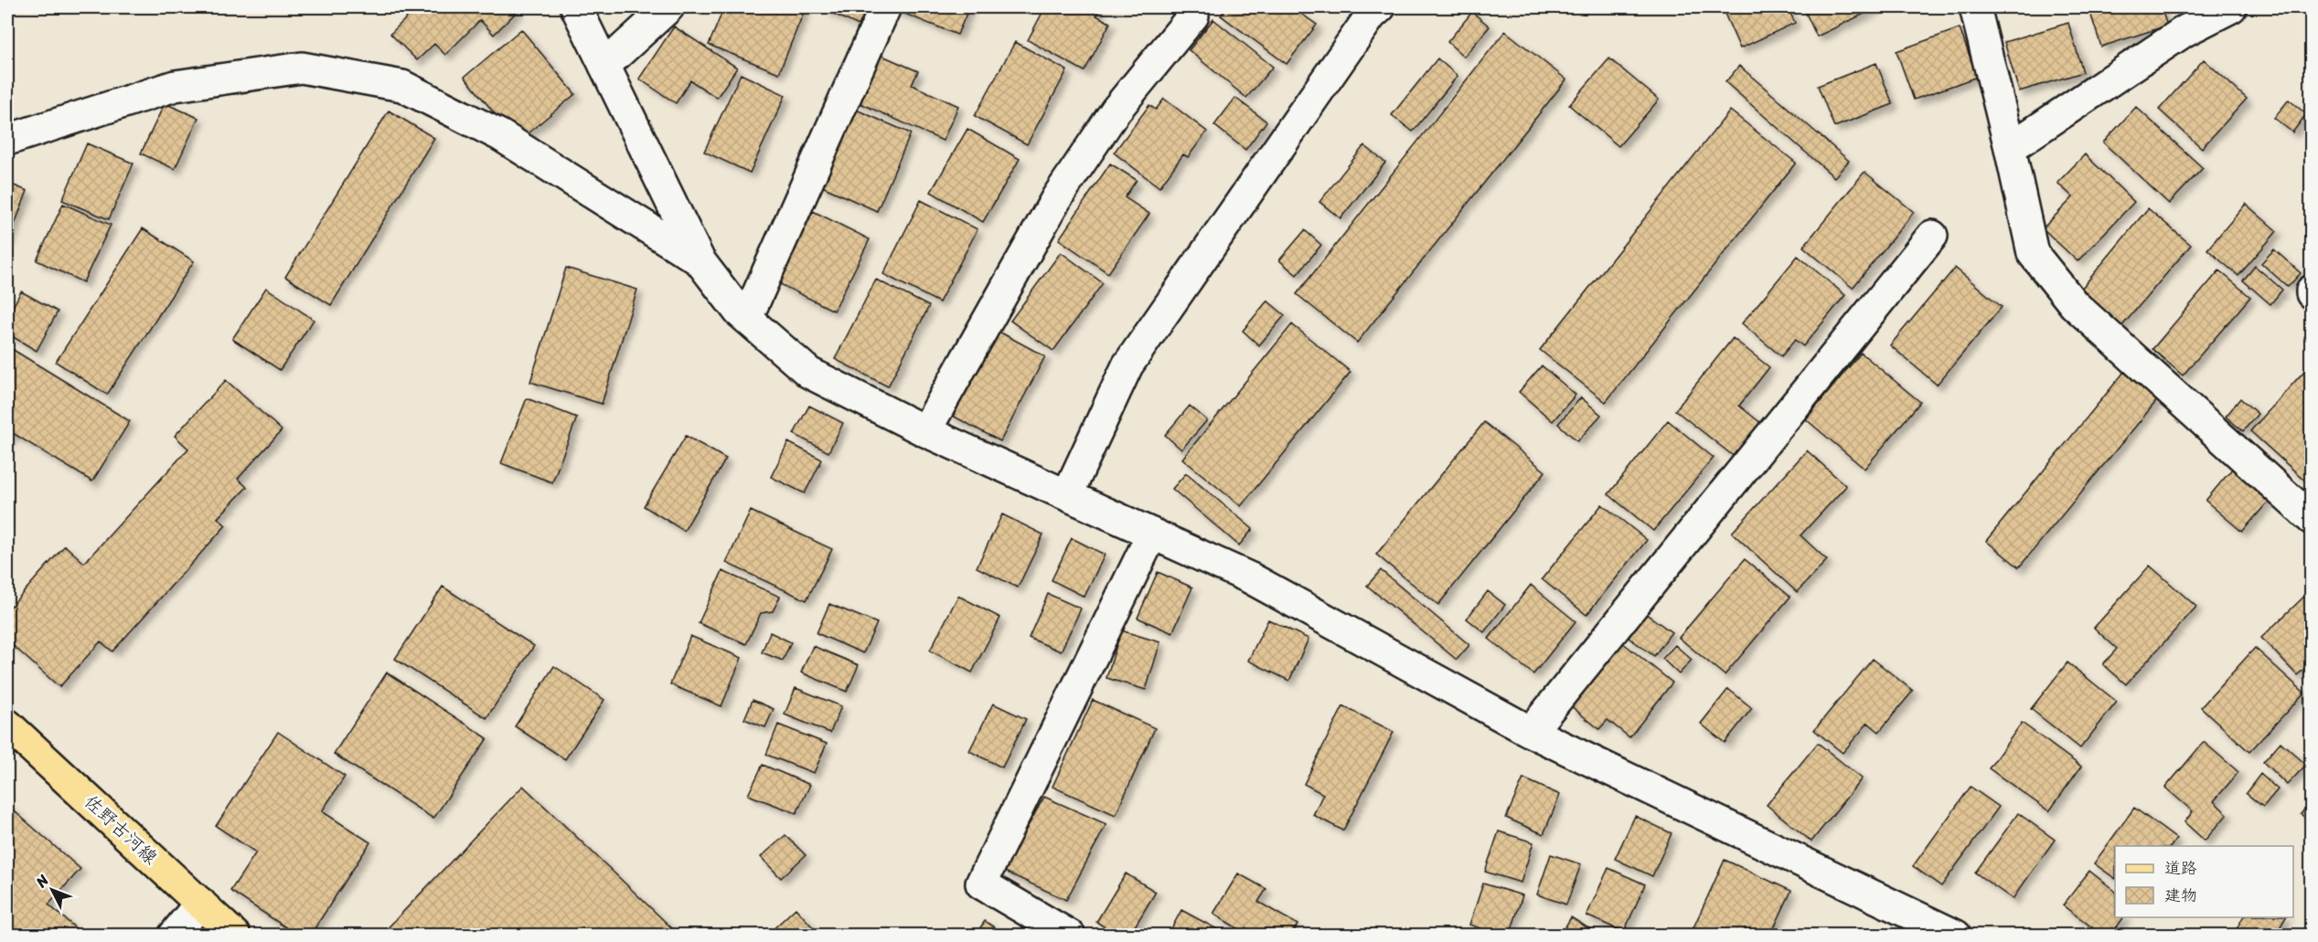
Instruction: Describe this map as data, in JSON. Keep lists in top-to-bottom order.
{
  "streets": {
    "main road": ["佐野古河線"]
  },
  "legend": ["道路", "建物"],
  "north": "top left"
}
